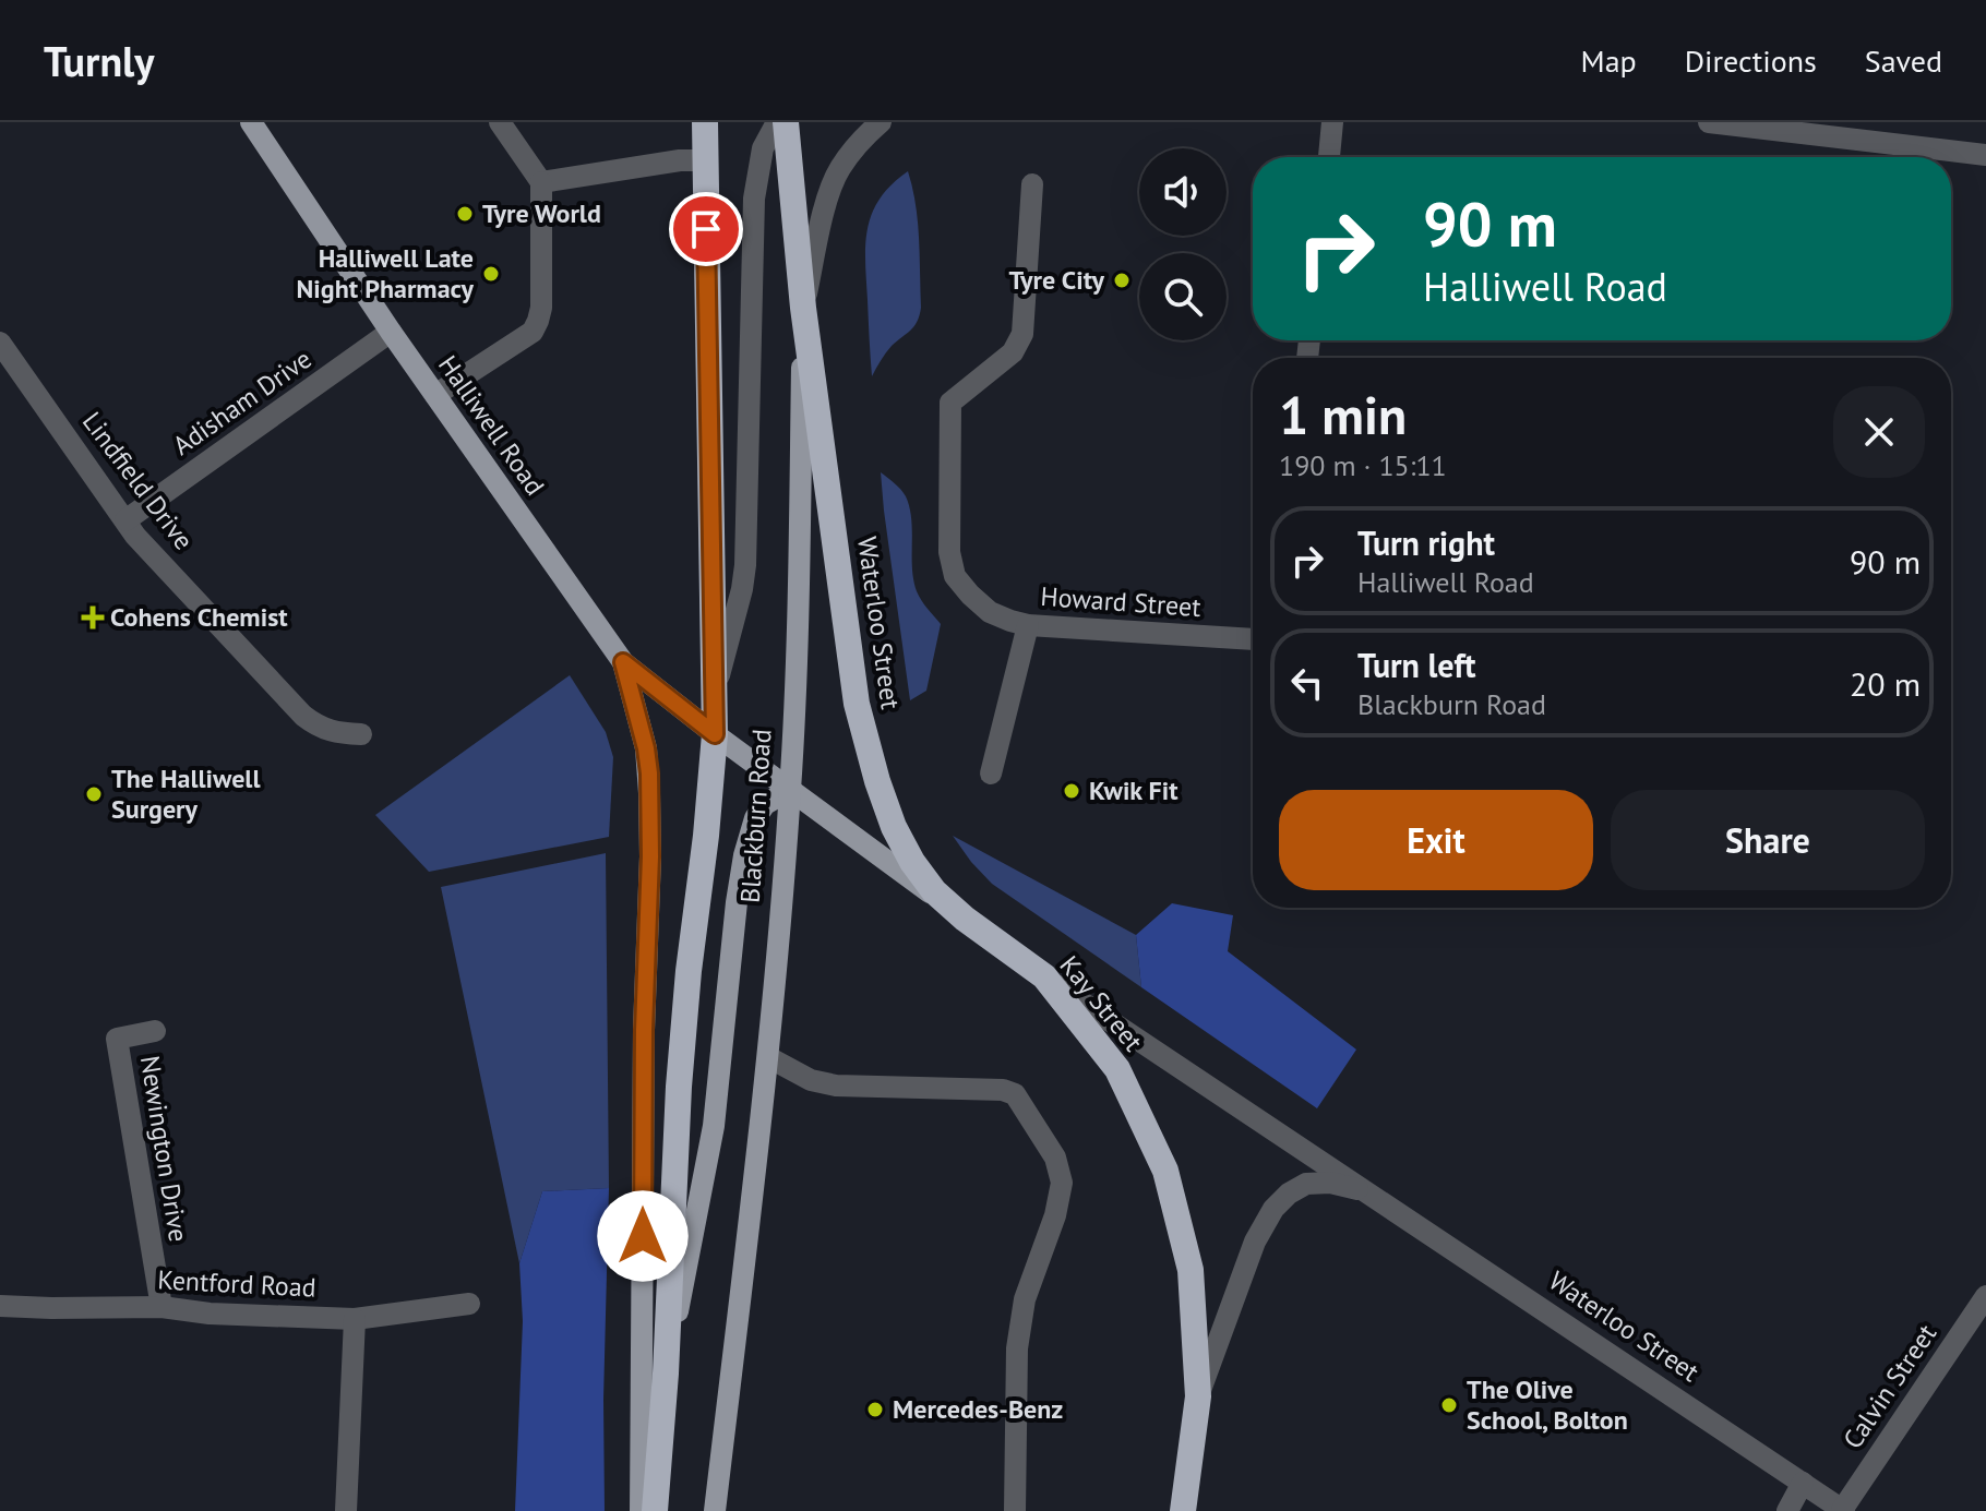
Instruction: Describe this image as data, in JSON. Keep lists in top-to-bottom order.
{
  "streets": {
    "highway": ["Waterloo Street", "Blackburn Road", "Kay Street"],
    "main road": ["Halliwell Road"],
    "street": [
      "Adisham Drive",
      "Lindfield Drive",
      "Howard Street",
      "Newington Drive",
      "Kentford Road",
      "Calvin Street"
    ]
  },
  "crossings": [
    ["Adisham Drive", "Halliwell Road"],
    ["Adisham Drive", "Lindfield Drive"],
    ["Halliwell Road", "Blackburn Road"],
    ["Halliwell Road", "Kay Street"],
    ["Waterloo Street", "Blackburn Road"],
    ["Waterloo Street", "Kay Street"],
    ["Waterloo Street", "Calvin Street"],
    ["Blackburn Road", "Kay Street"],
    ["Newington Drive", "Kentford Road"]
  ],
  "places": {
    "other": [
      "Tyre World",
      "Halliwell Late Night Pharmacy",
      "Tyre City",
      "Kwik Fit",
      "The Halliwell Surgery",
      "The Olive School, Bolton",
      "Mercedes-Benz"
    ],
    "health": ["Cohens Chemist"]
  },
  "page": {
    "header": "Turnly",
    "nav": ["Map", "Directions", "Saved"],
    "turn": ["90 m", "Halliwell Road"],
    "heading": ["1 min", "190 m · 15:11"],
    "list": [
      {
        "name": "Turn right",
        "note": "Halliwell Road",
        "value": "90 m"
      },
      {
        "name": "Turn left",
        "note": "Blackburn Road",
        "value": "20 m"
      }
    ],
    "buttons": ["Exit", "Share"]
  }
}
